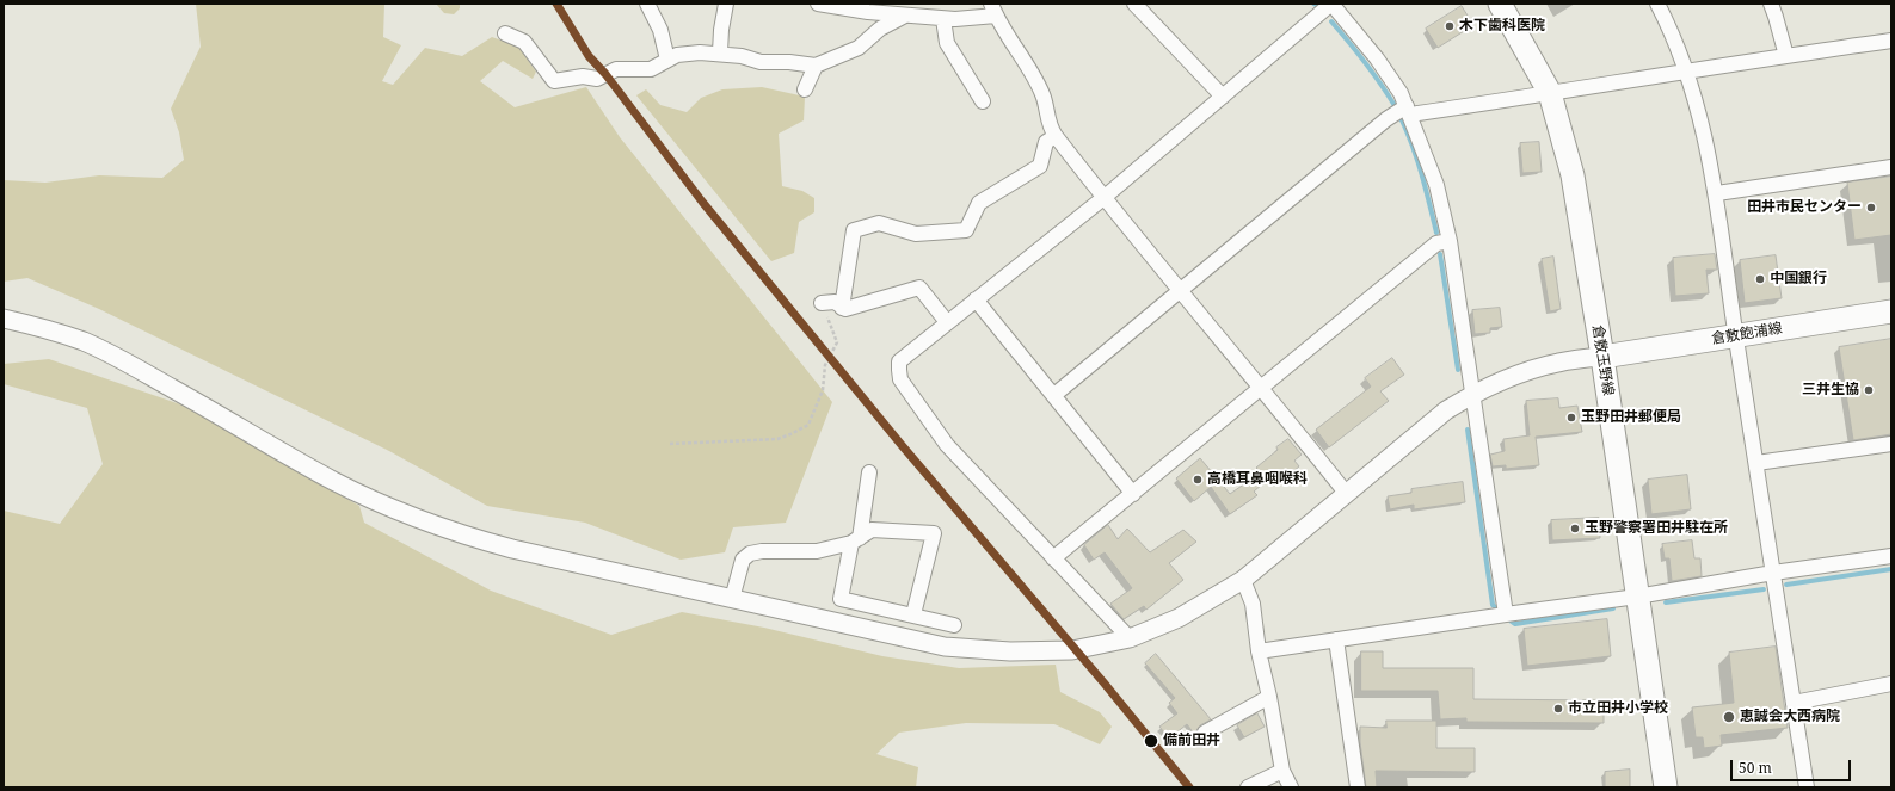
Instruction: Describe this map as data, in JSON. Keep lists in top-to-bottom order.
{
  "streets": {
    "main road": ["倉敷飽浦線", "倉敷玉野線"]
  },
  "crossings": [
    ["倉敷飽浦線", "倉敷玉野線"]
  ],
  "places": [
    "木下歯科医院",
    "田井市民センター",
    "中国銀行",
    "三井生協",
    "玉野田井郵便局",
    "高橋耳鼻咽喉科",
    "玉野警察署田井駐在所",
    "市立田井小学校",
    "恵誠会大西病院",
    "備前田井"
  ],
  "scale_bar": "50 m"
}
